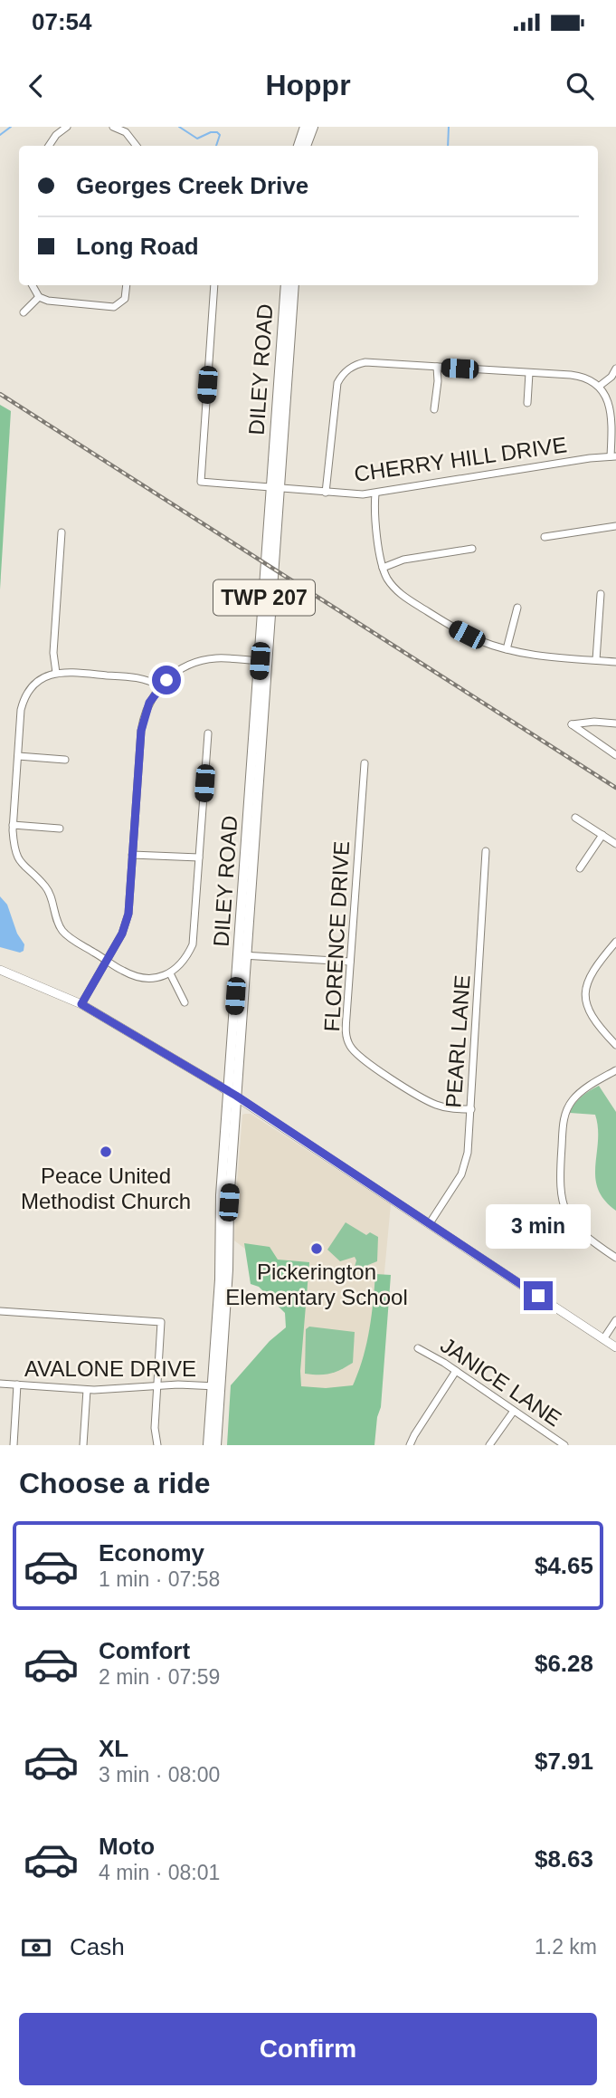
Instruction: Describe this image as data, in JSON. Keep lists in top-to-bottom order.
{
  "streets": {
    "highway": ["DILEY ROAD", "TWP 207"],
    "street": [
      "CHERRY HILL DRIVE",
      "FLORENCE DRIVE",
      "PEARL LANE",
      "AVALONE DRIVE",
      "JANICE LANE"
    ]
  },
  "crossings": [
    ["DILEY ROAD", "CHERRY HILL DRIVE"],
    ["DILEY ROAD", "AVALONE DRIVE"],
    ["FLORENCE DRIVE", "PEARL LANE"]
  ],
  "places": ["Peace United Methodist Church", "Pickerington Elementary School"],
  "page": {
    "status": "07:54",
    "header": "Hoppr",
    "banner": ["Georges Creek Drive", "Long Road"],
    "bubble": "3 min",
    "heading": "Choose a ride",
    "list": [
      {
        "name": "Economy",
        "note": "1 min · 07:58",
        "value": "$4.65"
      },
      {
        "name": "Comfort",
        "note": "2 min · 07:59",
        "value": "$6.28"
      },
      {
        "name": "XL",
        "note": "3 min · 08:00",
        "value": "$7.91"
      },
      {
        "name": "Moto",
        "note": "4 min · 08:01",
        "value": "$8.63"
      }
    ],
    "pay": ["Cash", "1.2 km"],
    "buttons": "Confirm"
  }
}
